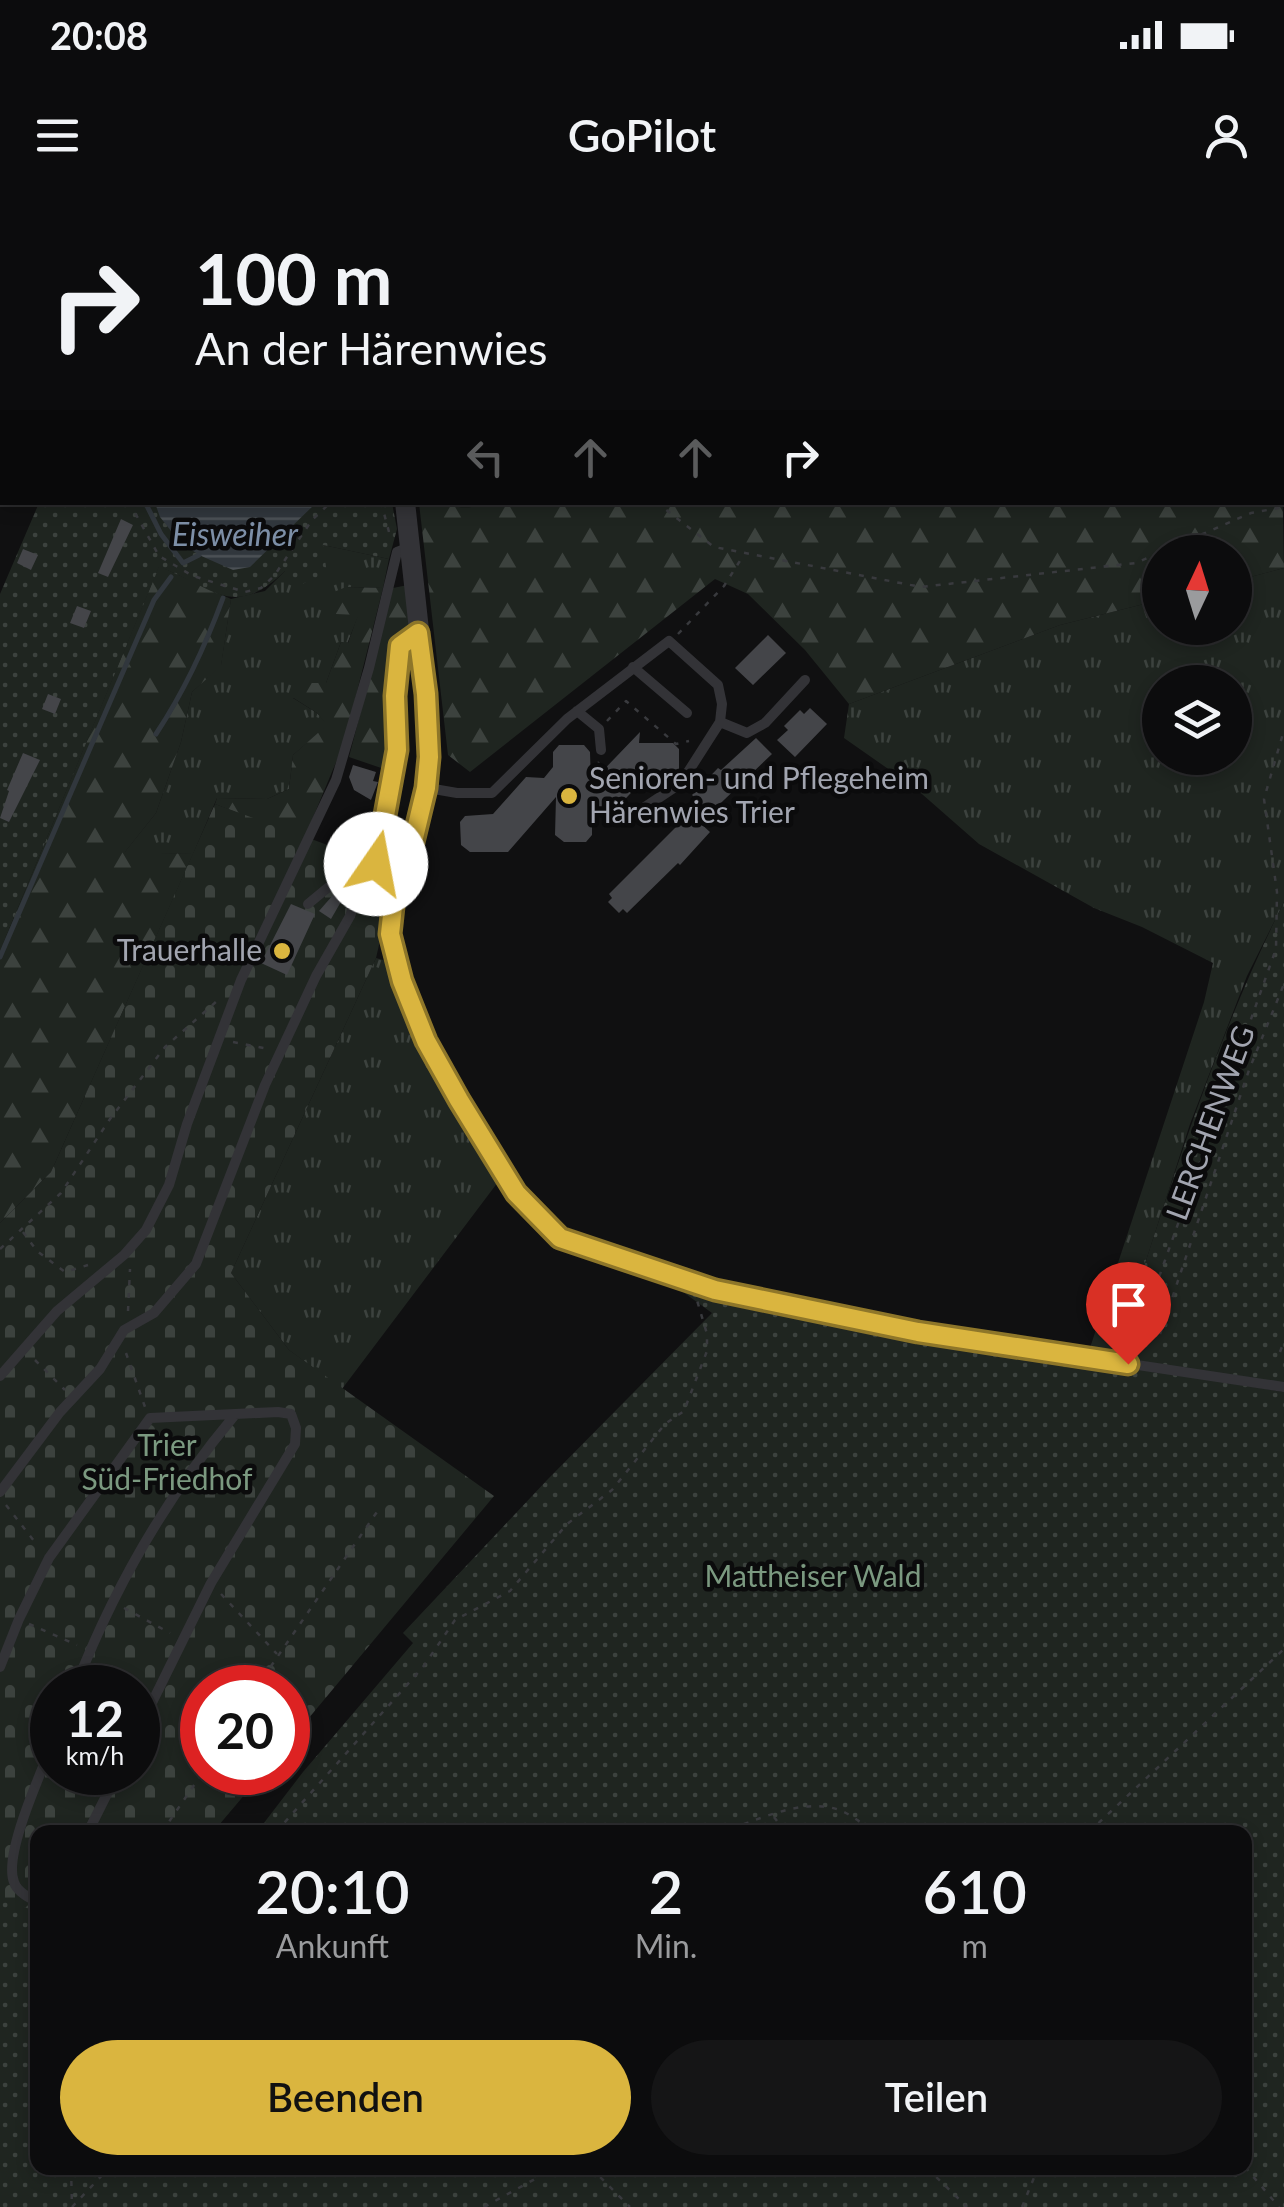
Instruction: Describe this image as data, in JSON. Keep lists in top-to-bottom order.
{
  "streets": {
    "path": ["LERCHENWEG"]
  },
  "water": ["Eisweiher"],
  "parks": ["Trier Süd-Friedhof", "Mattheiser Wald"],
  "places": ["Senioren- und Pflegeheim Härenwies Trier", "Trauerhalle"],
  "north": "top",
  "page": {
    "status": "20:08",
    "header": "GoPilot",
    "turn": ["100 m", "An der Härenwies"],
    "speed": "12 km/h",
    "limit": "20",
    "eta": [
      "20:10",
      "Ankunft",
      "2",
      "Min.",
      "610",
      "m"
    ],
    "buttons": ["Beenden", "Teilen"]
  }
}
